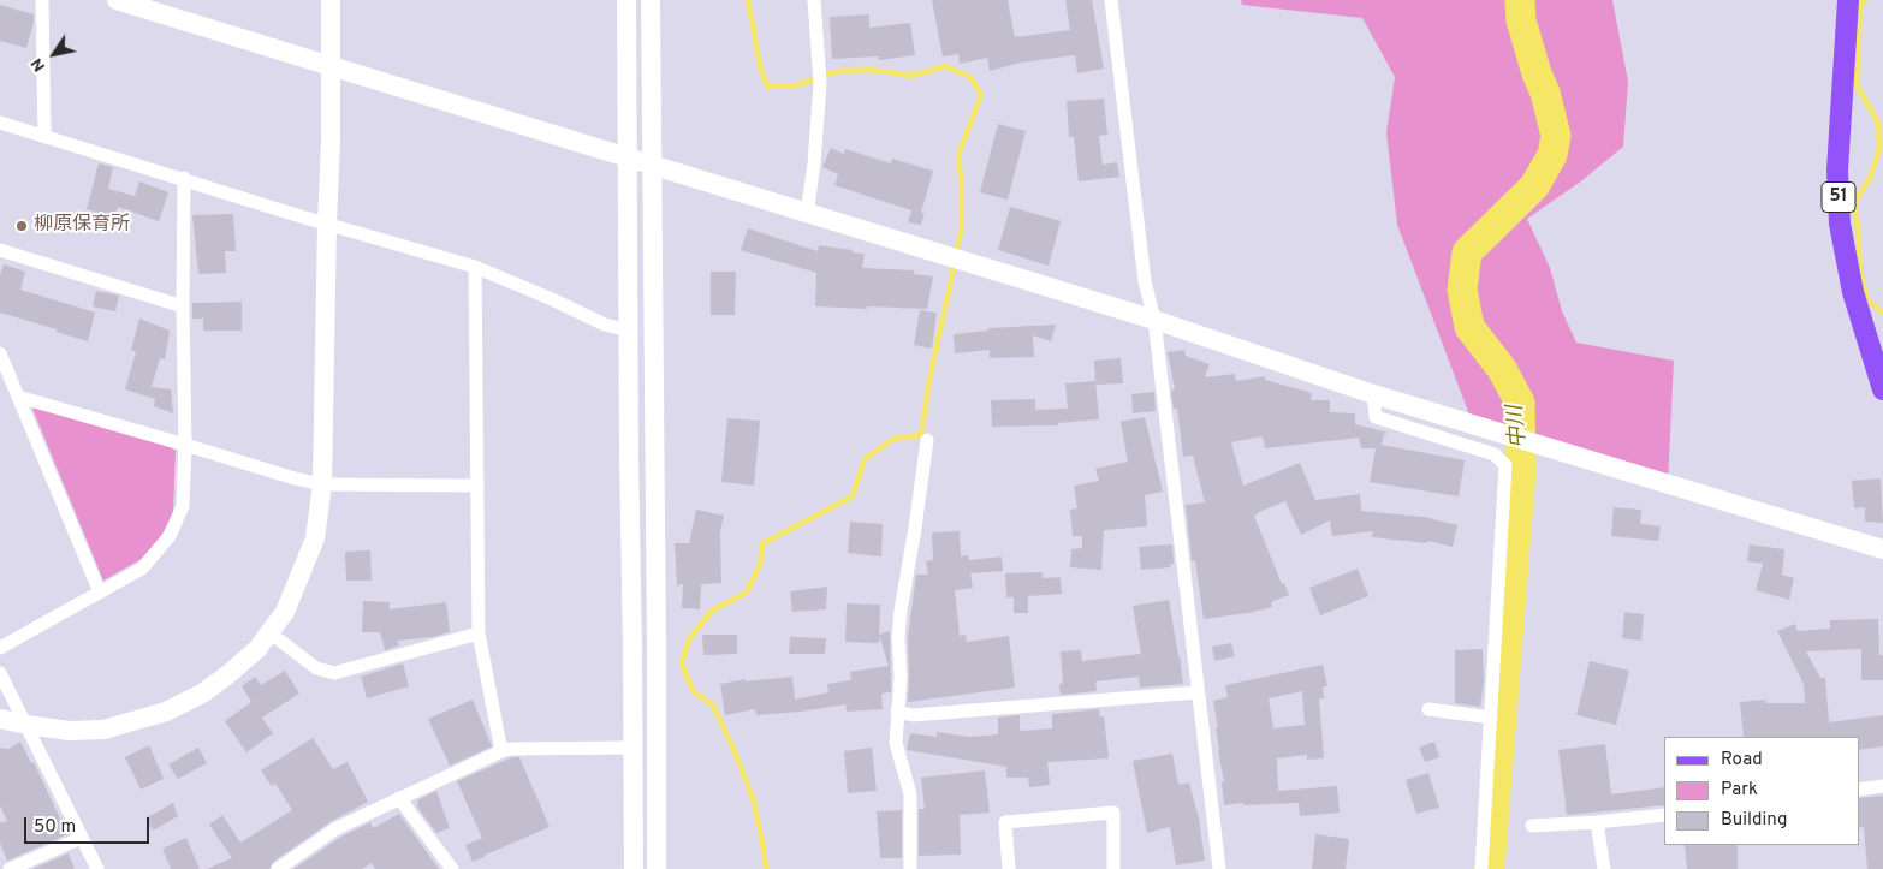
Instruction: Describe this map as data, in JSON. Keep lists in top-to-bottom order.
{
  "streets": {
    "main road": ["51"]
  },
  "water": ["中川"],
  "places": ["柳原保育所"],
  "legend": ["Road", "Park", "Building"],
  "scale_bar": "50 m",
  "north": "bottom left"
}
